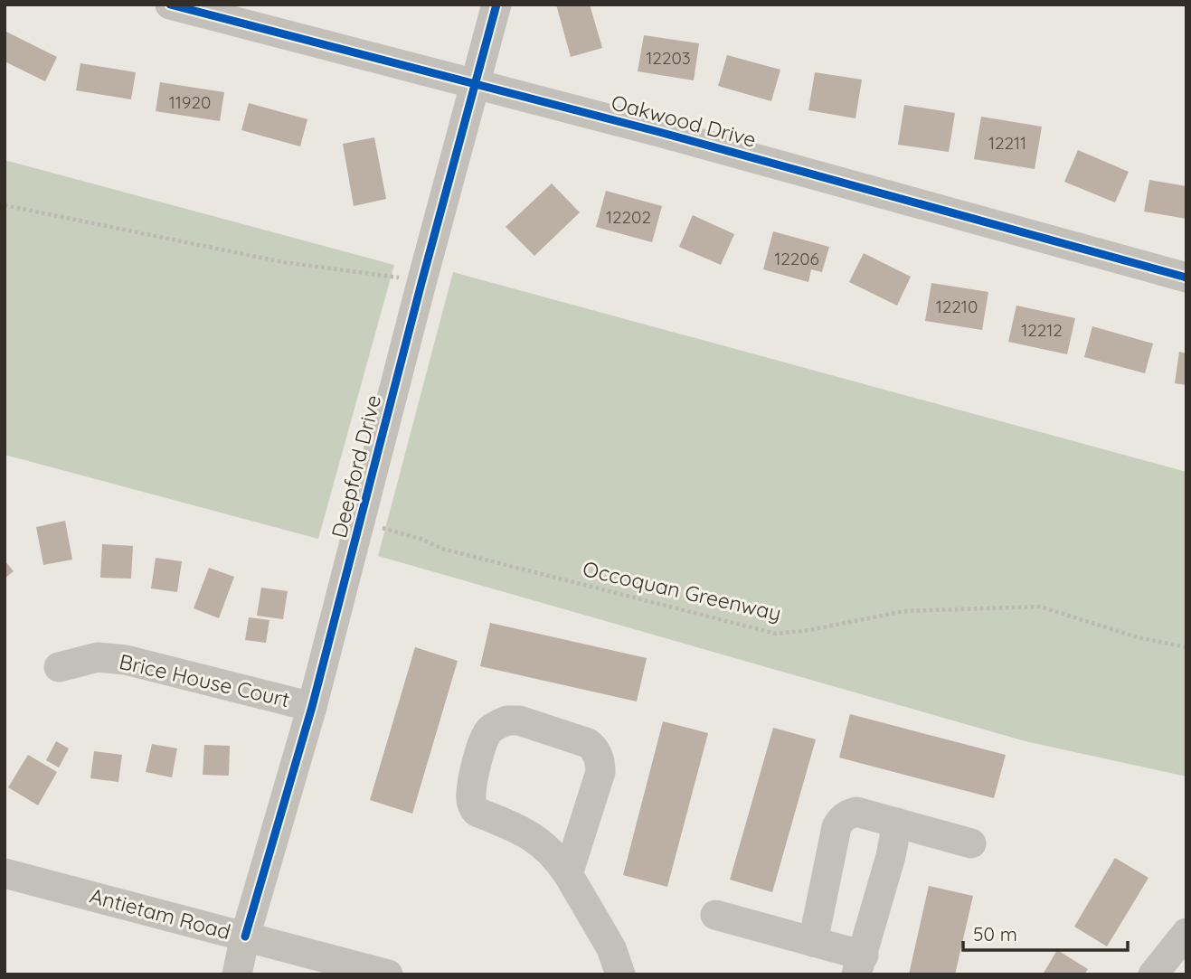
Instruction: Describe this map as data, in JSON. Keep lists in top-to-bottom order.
{
  "streets": {
    "street": [
      "Oakwood Drive",
      "Deepford Drive",
      "Brice House Court",
      "Antietam Road"
    ],
    "path": ["Occoquan Greenway"]
  },
  "crossings": [
    ["Oakwood Drive", "Deepford Drive"],
    ["Deepford Drive", "Occoquan Greenway"],
    ["Deepford Drive", "Brice House Court"],
    ["Deepford Drive", "Antietam Road"]
  ],
  "house_numbers": [
    "12203",
    "11920",
    "12211",
    "12202",
    "12206",
    "12210",
    "12212"
  ],
  "scale_bar": "50 m"
}
